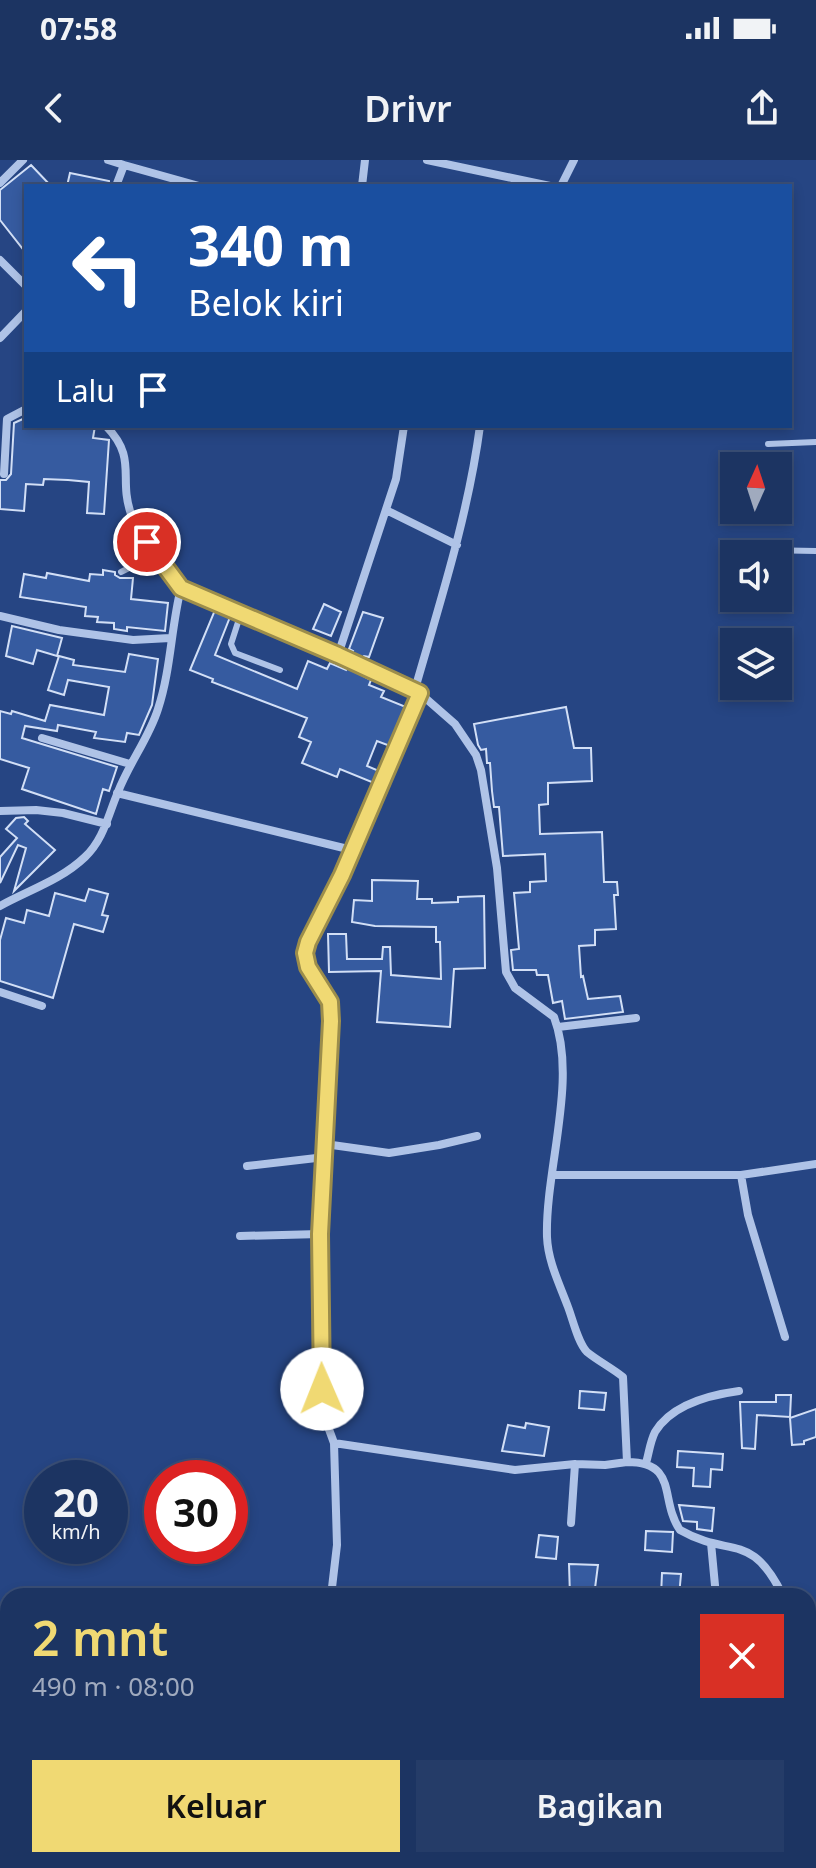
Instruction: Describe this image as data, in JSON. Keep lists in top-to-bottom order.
{
  "north": "top",
  "page": {
    "status": "07:58",
    "header": "Drivr",
    "turn": ["340 m", "Belok kiri"],
    "then": "Lalu",
    "speed": "20 km/h",
    "limit": "30",
    "heading": ["2 mnt", "490 m · 08:00"],
    "buttons": ["Keluar", "Bagikan"]
  }
}
